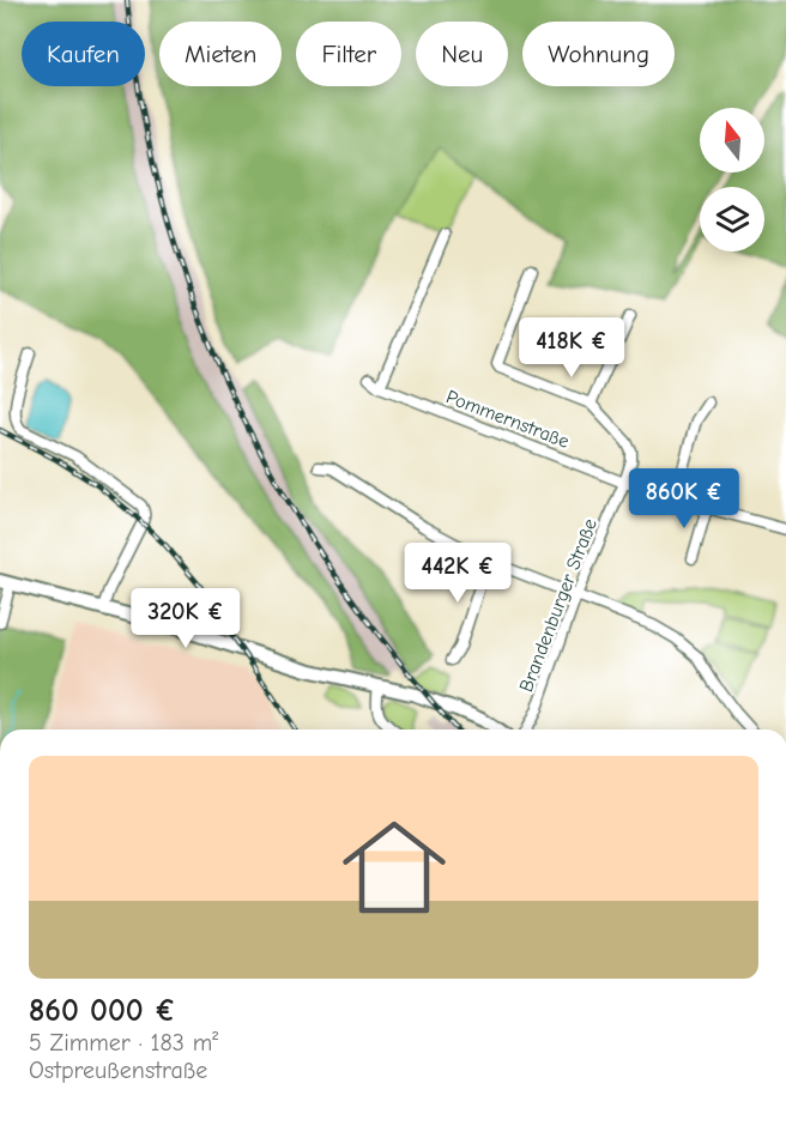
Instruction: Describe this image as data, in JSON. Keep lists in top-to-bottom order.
{
  "streets": {
    "street": ["Pommernstraße", "Brandenburger Straße"]
  },
  "crossings": [
    ["Pommernstraße", "Brandenburger Straße"]
  ],
  "north": "top",
  "page": {
    "chip": [
      "Kaufen",
      "Mieten",
      "Filter",
      "Neu",
      "Wohnung"
    ],
    "price": [
      "418K €",
      "860K €",
      "442K €",
      "320K €"
    ],
    "list": [
      {
        "name": "860 000 €",
        "note": "5 Zimmer · 183 m² · Ostpreußenstraße"
      }
    ]
  }
}
